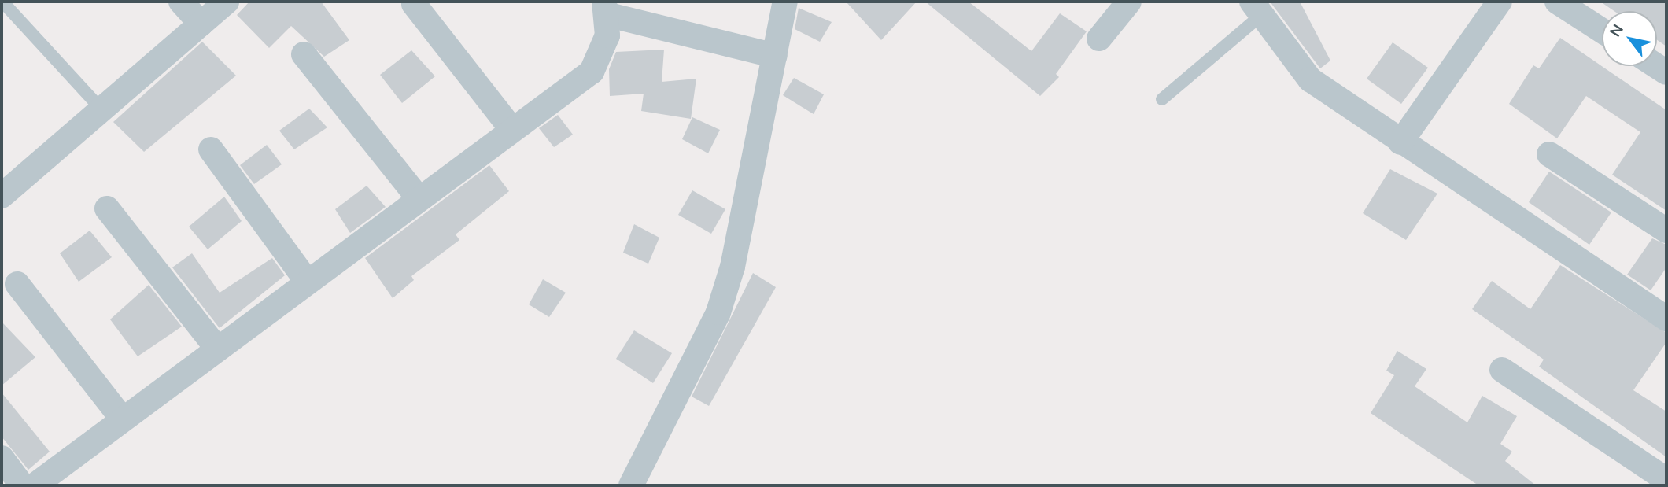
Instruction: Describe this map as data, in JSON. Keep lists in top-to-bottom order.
{
  "north": "top left"
}
